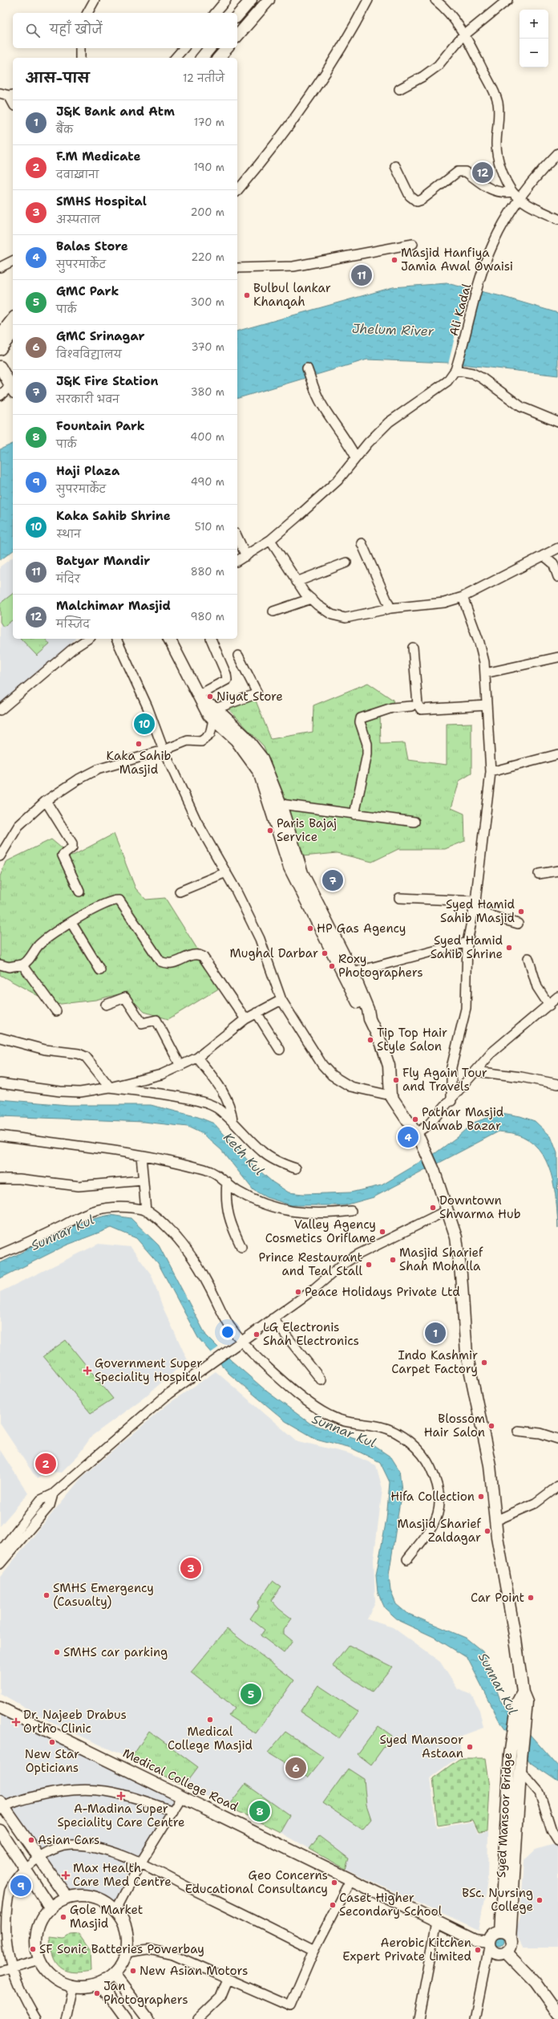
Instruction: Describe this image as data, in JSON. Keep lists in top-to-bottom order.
{
  "streets": {
    "main road": ["Medical College Road", "Syed Mansoor Bridge"],
    "street": ["Ali Kadal"]
  },
  "crossings": [
    ["Medical College Road", "Syed Mansoor Bridge"]
  ],
  "water": ["Jhelum River", "Keth Kul", "Sunnar Kul"],
  "places": {
    "other": [
      "Masjid Hanfiya Jamia Awal Owaisi",
      "Bulbul lankar Khanqah",
      "Niyat Store",
      "Kaka Sahib Masjid",
      "Paris Bajaj Service",
      "Syed Hamid Sahib Masjid",
      "HP Gas Agency",
      "Syed Hamid Sahib Shrine",
      "Mughal Darbar",
      "Roxy Photographers",
      "Tip Top Hair Style Salon",
      "Fly Again Tour and Travels",
      "Pathar Masjid Nawab Bazar",
      "Downtown Shwarma Hub",
      "Valley Agency Cosmetics Oriflame",
      "Masjid Sharief Shah Mohalla",
      "Prince Restaurant and Teal Stall",
      "Peace Holidays Private Ltd",
      "LG Electronis Shah Electronics",
      "Indo Kashmir Carpet Factory",
      "Blossom Hair Salon",
      "Hifa Collection",
      "Masjid Sharief Zaldagar",
      "SMHS Emergency (Casualty)",
      "Car Point",
      "SMHS car parking",
      "Medical College Masjid",
      "New Star Opticians",
      "Syed Mansoor Astaan",
      "Asian Cars",
      "Geo Concerns Educational Consultancy",
      "BSc. Nursing College",
      "Caset Higher Secondary School",
      "Gole Market Masjid",
      "SF Sonic Batteries Powerbay",
      "Aerobic Kitchen Expert Private Limited",
      "New Asian Motors",
      "Jan Photographers"
    ],
    "health": [
      "Government Super Speciality Hospital",
      "Dr. Najeeb Drabus Ortho Clinic",
      "A-Madina Super Speciality Care Centre",
      "Max Health Care Med Centre"
    ]
  },
  "page": {
    "map_buttons": ["+", "−"],
    "search": "यहाँ खोजें",
    "heading": ["आस-पास", "12 नतीजे"],
    "list": [
      {
        "mark": "1",
        "name": "J&K Bank and Atm",
        "note": "बैंक",
        "value": "170 m"
      },
      {
        "mark": "2",
        "name": "F.M Medicate",
        "note": "दवाख़ाना",
        "value": "190 m"
      },
      {
        "mark": "3",
        "name": "SMHS Hospital",
        "note": "अस्पताल",
        "value": "200 m"
      },
      {
        "mark": "4",
        "name": "Balas Store",
        "note": "सुपरमार्केट",
        "value": "220 m"
      },
      {
        "mark": "5",
        "name": "GMC Park",
        "note": "पार्क",
        "value": "300 m"
      },
      {
        "mark": "6",
        "name": "GMC Srinagar",
        "note": "विश्वविद्यालय",
        "value": "370 m"
      },
      {
        "mark": "7",
        "name": "J&K Fire Station",
        "note": "सरकारी भवन",
        "value": "380 m"
      },
      {
        "mark": "8",
        "name": "Fountain Park",
        "note": "पार्क",
        "value": "400 m"
      },
      {
        "mark": "9",
        "name": "Haji Plaza",
        "note": "सुपरमार्केट",
        "value": "490 m"
      },
      {
        "mark": "10",
        "name": "Kaka Sahib Shrine",
        "note": "स्थान",
        "value": "510 m"
      },
      {
        "mark": "11",
        "name": "Batyar Mandir",
        "note": "मंदिर",
        "value": "880 m"
      },
      {
        "mark": "12",
        "name": "Malchimar Masjid",
        "note": "मस्जिद",
        "value": "980 m"
      }
    ],
    "pins": [
      "12",
      "11",
      "10",
      "7",
      "4",
      "1",
      "2",
      "3",
      "5",
      "6",
      "8",
      "9"
    ]
  }
}
